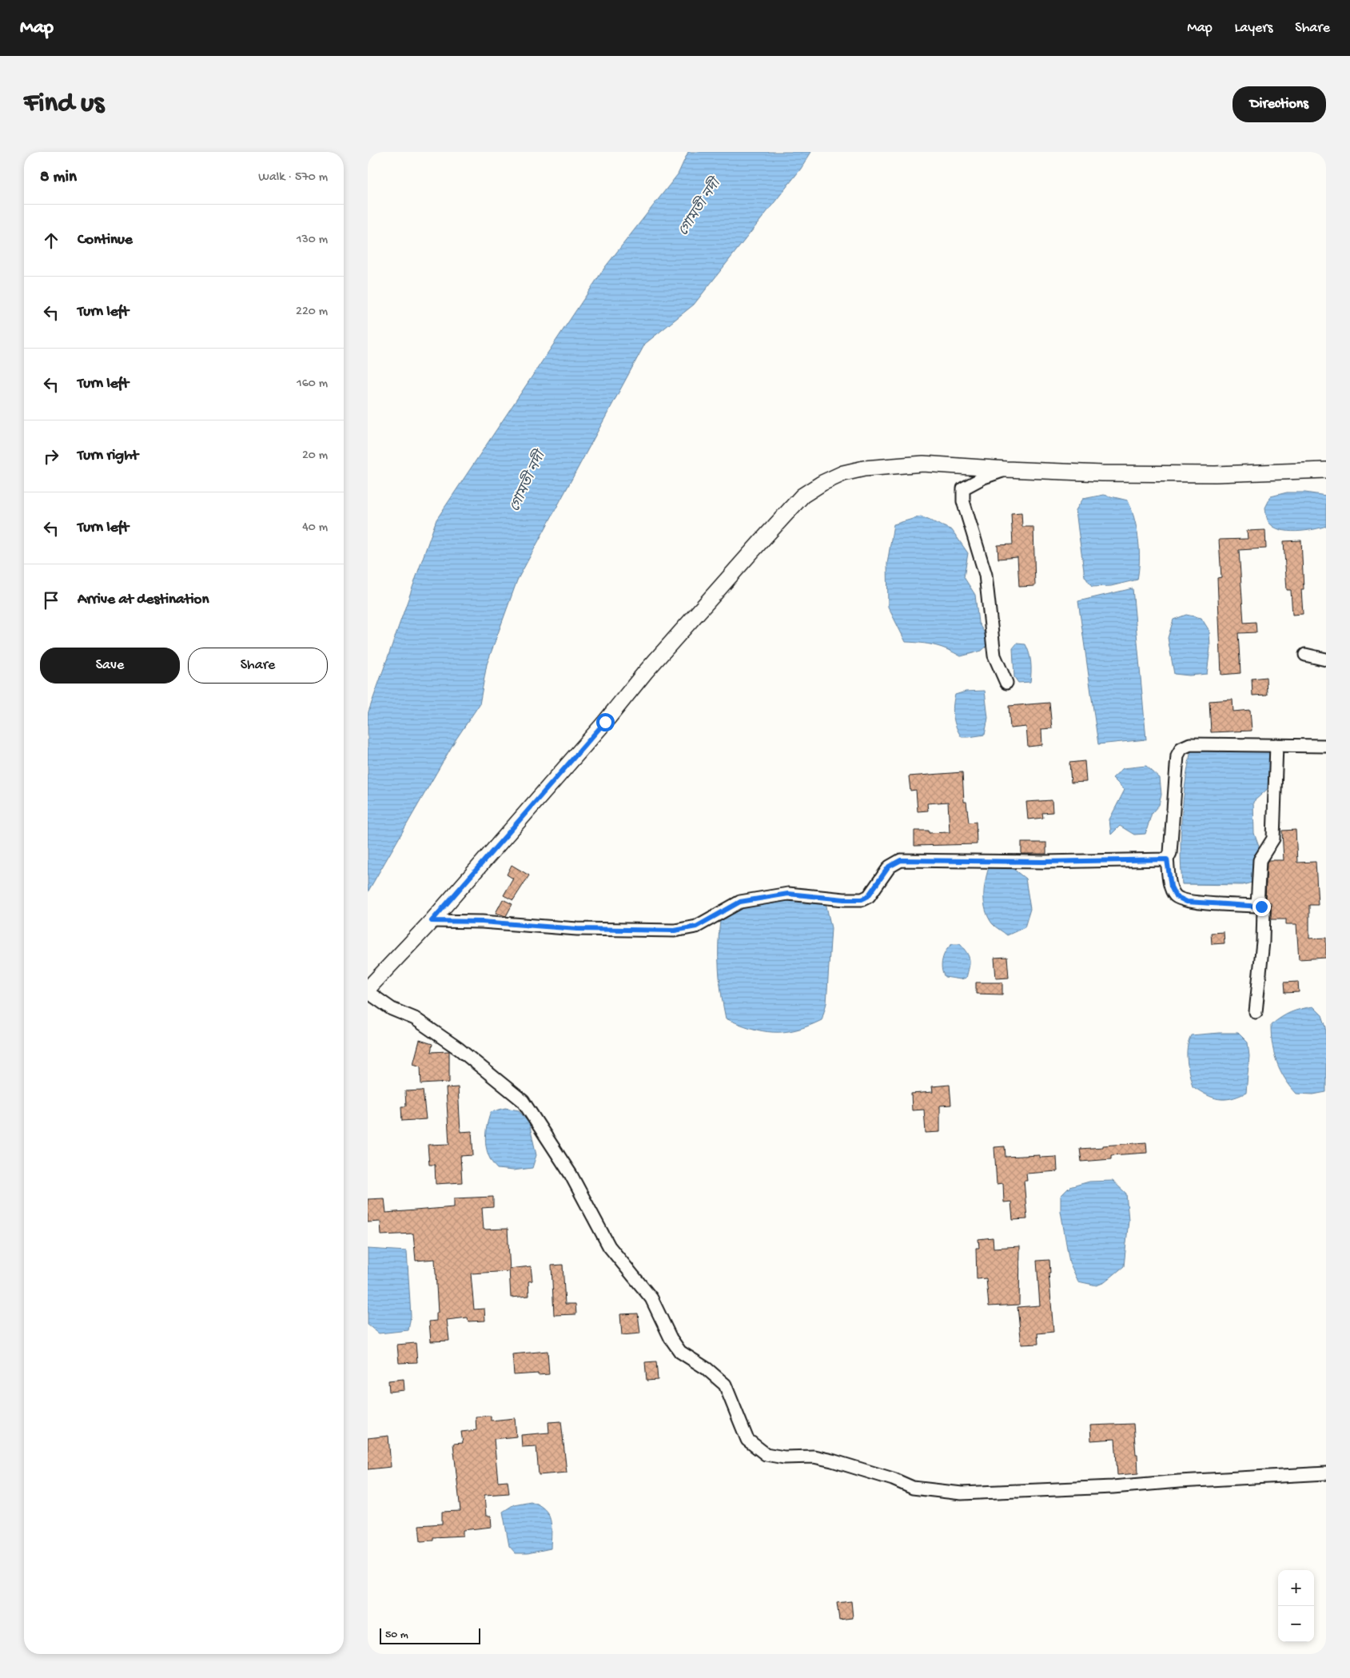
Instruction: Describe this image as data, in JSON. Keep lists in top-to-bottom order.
{
  "water": ["গোমতী নদী"],
  "scale_bar": "50 m",
  "page": {
    "header": "Map",
    "nav": ["Map", "Layers", "Share"],
    "buttons": [
      "Directions",
      ["Save", "Share"]
    ],
    "title": "Find us",
    "heading": ["8 min", "Walk · 570 m"],
    "list": [
      ["Continue", "130 m"],
      ["Turn left", "220 m"],
      ["Turn left", "160 m"],
      ["Turn right", "20 m"],
      ["Turn left", "40 m"],
      "Arrive at destination"
    ],
    "map_buttons": ["+", "−"],
    "scale": "50 m"
  }
}
